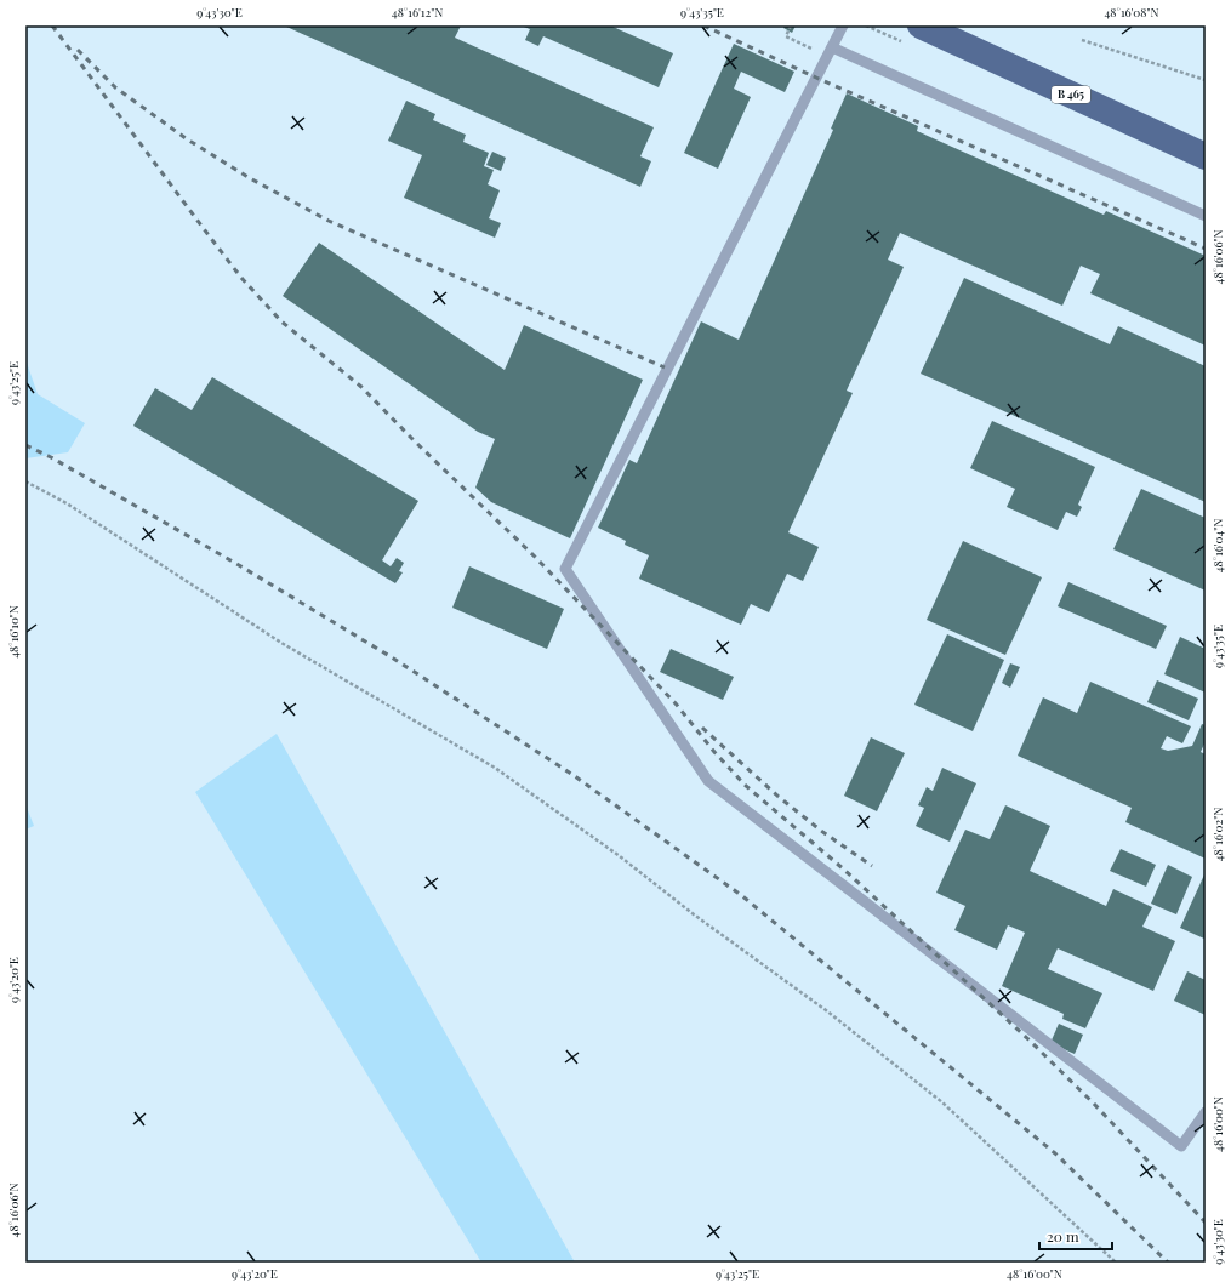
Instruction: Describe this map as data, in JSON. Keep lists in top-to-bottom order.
{
  "streets": {
    "main road": ["B 465"]
  },
  "scale_bar": "20 m",
  "coordinates": [
    "9°43'30\"E",
    "48°16'12\"N",
    "9°43'35\"E",
    "48°16'08\"N",
    "48°16'06\"N",
    "9°43'25\"E",
    "48°16'04\"N",
    "48°16'10\"N",
    "48°16'02\"N",
    "9°43'20\"E",
    "48°16'00\"N"
  ]
}
